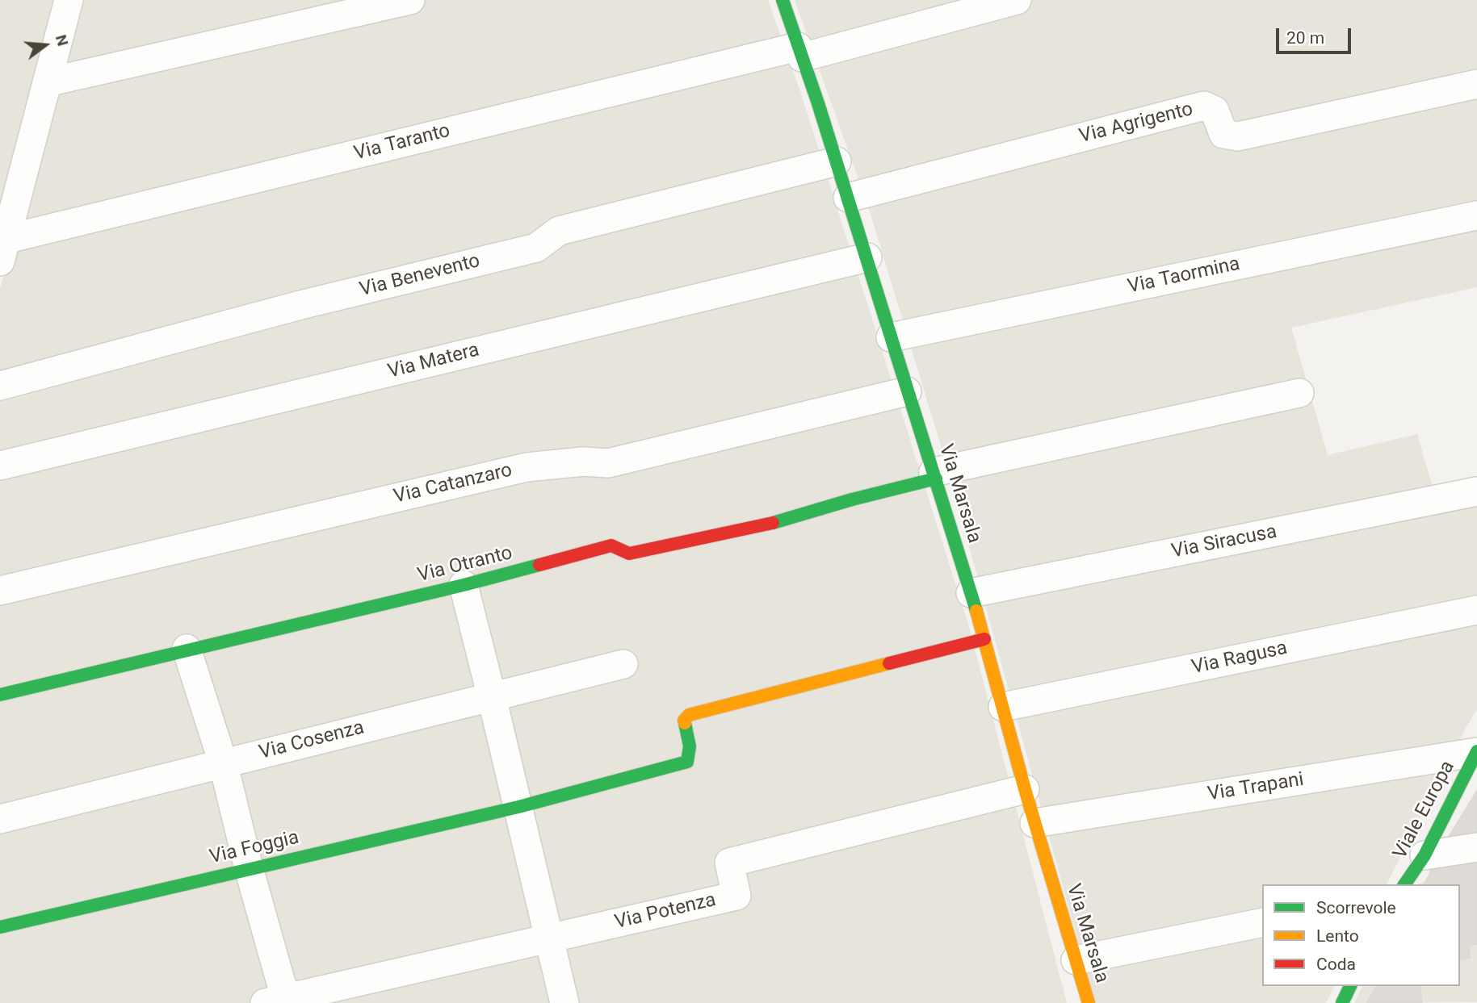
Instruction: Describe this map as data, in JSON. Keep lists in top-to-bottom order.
{
  "streets": {
    "street": [
      "Via Agrigento",
      "Via Taranto",
      "Via Benevento",
      "Via Taormina",
      "Via Matera",
      "Via Catanzaro",
      "Via Marsala",
      "Via Siracusa",
      "Via Otranto",
      "Via Ragusa",
      "Via Cosenza",
      "Via Trapani",
      "Viale Europa",
      "Via Foggia",
      "Via Potenza"
    ]
  },
  "crossings": [
    ["Via Agrigento", "Via Marsala"],
    ["Via Taranto", "Via Marsala"],
    ["Via Benevento", "Via Marsala"],
    ["Via Taormina", "Via Marsala"],
    ["Via Matera", "Via Marsala"],
    ["Via Catanzaro", "Via Marsala"],
    ["Via Marsala", "Via Siracusa"],
    ["Via Marsala", "Via Otranto"],
    ["Via Marsala", "Via Ragusa"],
    ["Via Marsala", "Via Trapani"],
    ["Via Marsala", "Via Foggia"],
    ["Via Marsala", "Via Potenza"],
    ["Via Trapani", "Viale Europa"]
  ],
  "legend": ["Scorrevole", "Lento", "Coda"],
  "scale_bar": "20 m",
  "north": "right"
}
